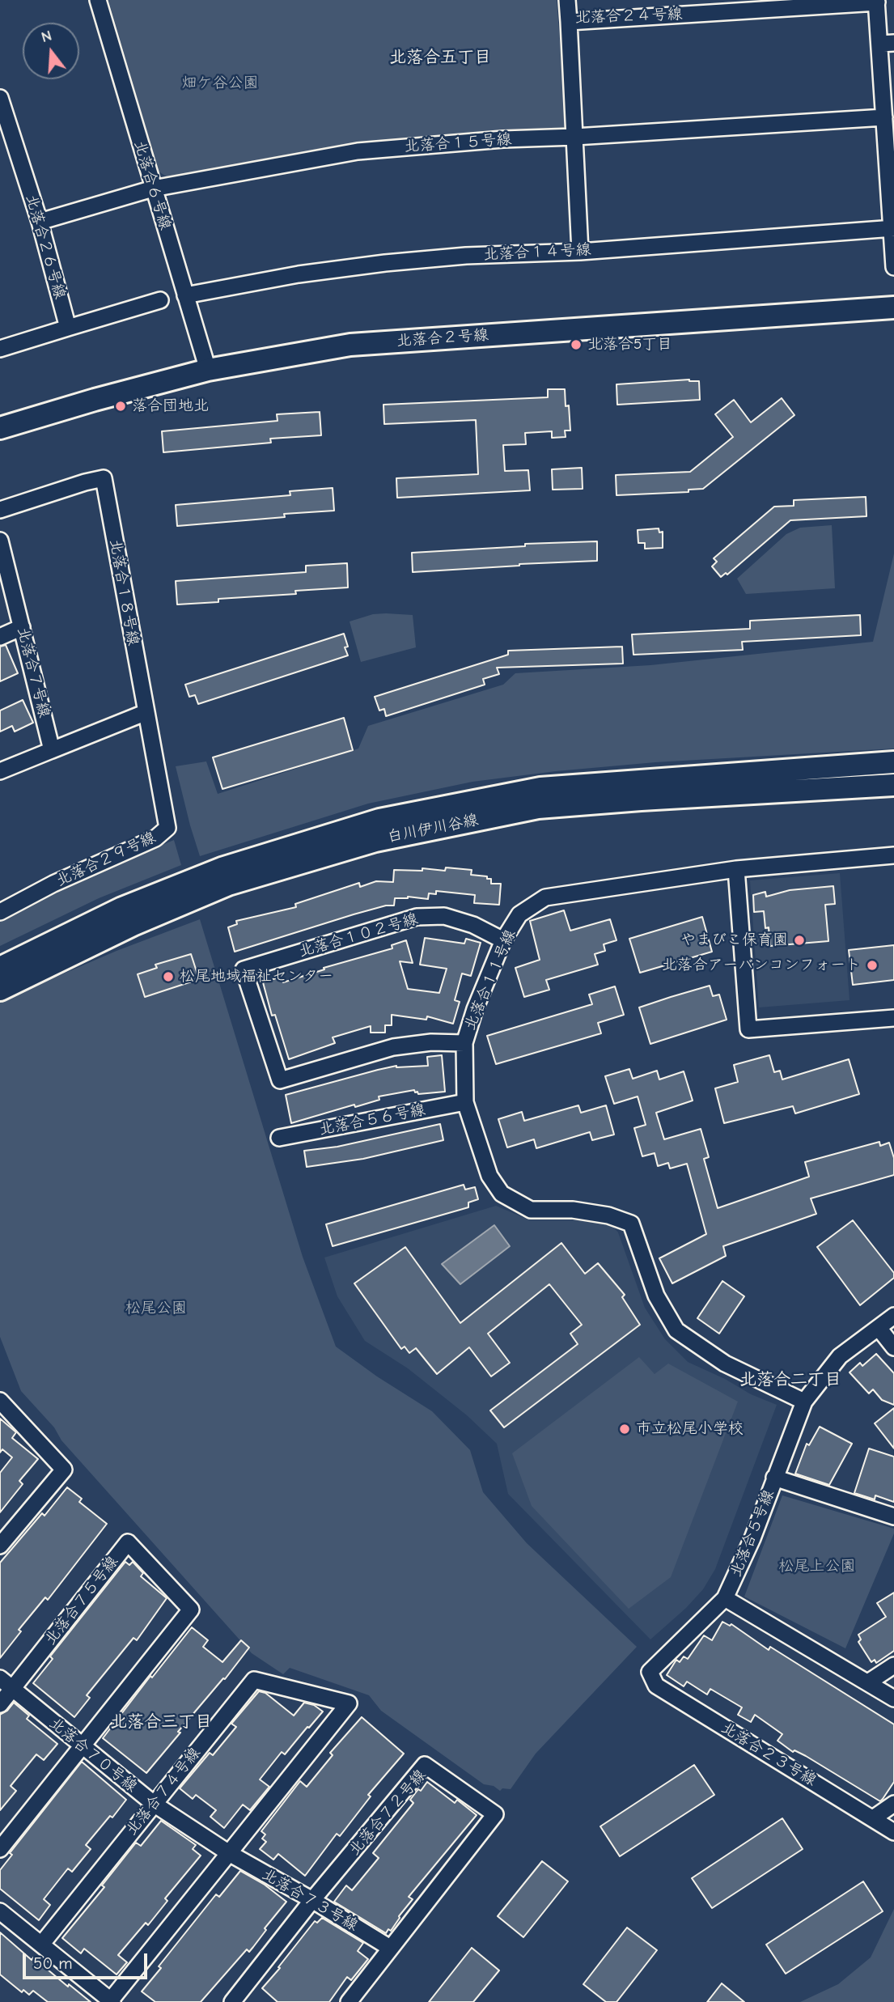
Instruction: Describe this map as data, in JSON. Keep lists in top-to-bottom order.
{
  "streets": {
    "street": [
      "北落合２４号線",
      "北落合１５号線",
      "北落合６号線",
      "北落合２６号線",
      "北落合１４号線",
      "北落合２号線",
      "北落合１８号線",
      "北落合７号線",
      "白川伊川谷線",
      "北落合２９号線",
      "北落合１０２号線",
      "北落合１１号線",
      "北落合５６号線",
      "北落合５号線",
      "北落合７５号線",
      "北落合２３号線",
      "北落合７０号線",
      "北落合７４号線",
      "北落合７２号線",
      "北落合７３号線"
    ]
  },
  "crossings": [
    ["北落合１５号線", "北落合６号線"],
    ["北落合１５号線", "北落合２６号線"],
    ["北落合６号線", "北落合１４号線"],
    ["北落合６号線", "北落合２号線"],
    ["北落合１８号線", "北落合２９号線"],
    ["北落合１０２号線", "北落合１１号線"],
    ["北落合１１号線", "北落合５６号線"],
    ["北落合１１号線", "北落合５号線"],
    ["北落合５号線", "北落合２３号線"],
    ["北落合７５号線", "北落合７０号線"],
    ["北落合７０号線", "北落合７４号線"],
    ["北落合７０号線", "北落合７３号線"],
    ["北落合７４号線", "北落合７３号線"],
    ["北落合７２号線", "北落合７３号線"]
  ],
  "districts": ["北落合五丁目", "北落合二丁目", "北落合三丁目"],
  "parks": ["畑ケ谷公園", "松尾公園", "松尾上公園"],
  "places": [
    "北落合5丁目",
    "落合団地北",
    "やまびこ保育園",
    "北落合アーバンコンフォート",
    "松尾地域福祉センター",
    "市立松尾小学校"
  ],
  "scale_bar": "50 m",
  "north": "top"
}
